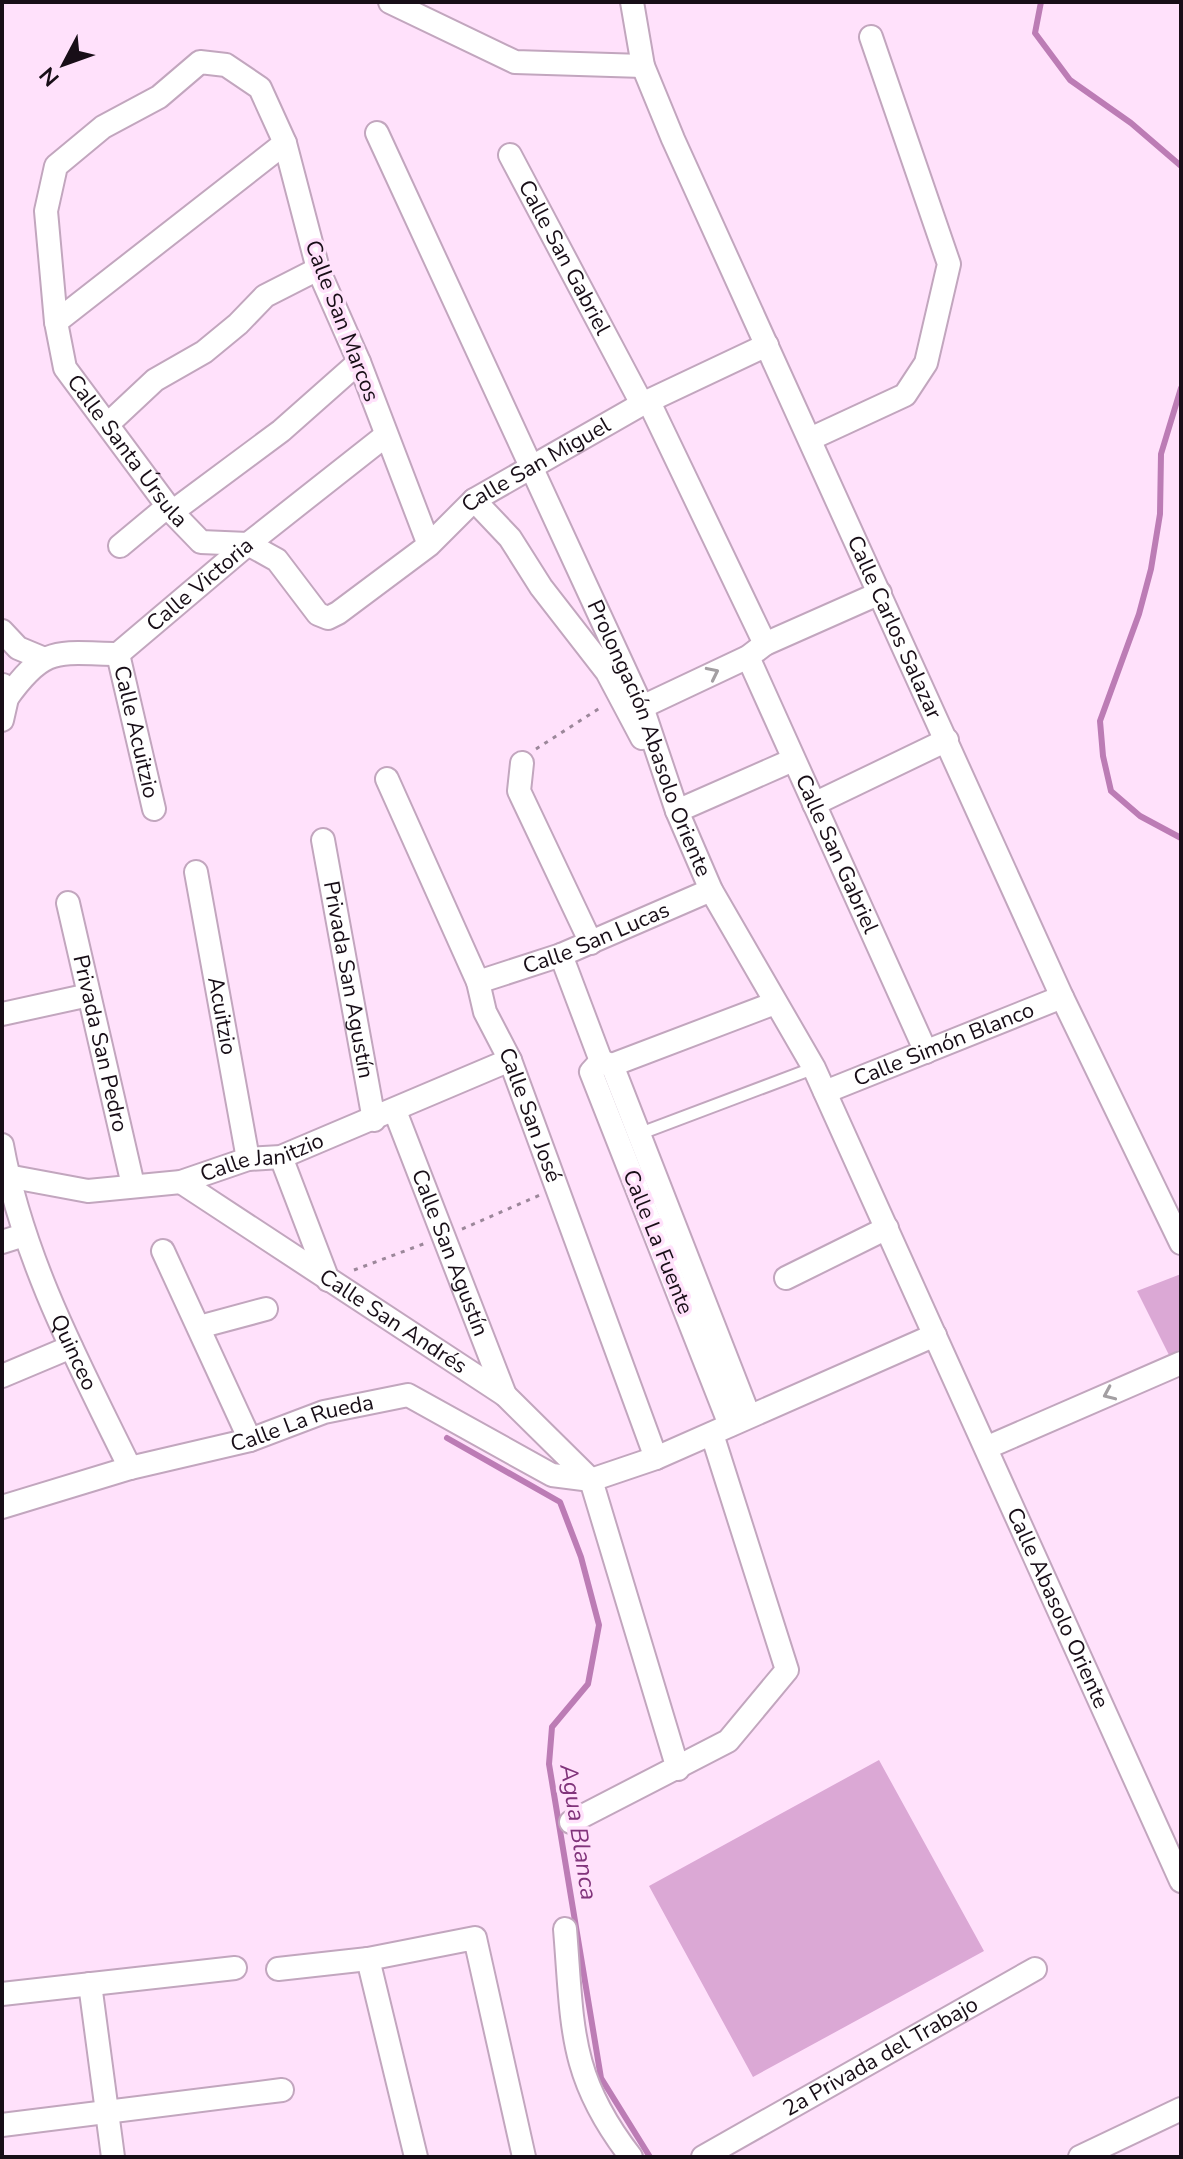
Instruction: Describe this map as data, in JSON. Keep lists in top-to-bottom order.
{
  "streets": {
    "street": [
      "Calle San Gabriel",
      "Calle San Marcos",
      "Calle Santa Úrsula",
      "Calle San Miguel",
      "Calle Victoria",
      "Calle Carlos Salazar",
      "Calle Acuitzio",
      "Prolongación Abasolo Oriente",
      "Calle San Lucas",
      "Privada San Agustín",
      "Acuitzio",
      "Privada San Pedro",
      "Calle Simón Blanco",
      "Calle San José",
      "Calle Janitzio",
      "Calle La Fuente",
      "Calle San Agustín",
      "Calle San Andrés",
      "Quinceo",
      "Calle La Rueda",
      "Calle Abasolo Oriente",
      "2a Privada del Trabajo"
    ]
  },
  "crossings": [
    ["Calle San Gabriel", "Calle San Miguel"],
    ["Calle San Gabriel", "Calle Simón Blanco"],
    ["Calle San Marcos", "Calle Santa Úrsula"],
    ["Calle San Marcos", "Calle San Miguel"],
    ["Calle San Marcos", "Calle Victoria"],
    ["Calle Santa Úrsula", "Calle San Miguel"],
    ["Calle Santa Úrsula", "Calle Victoria"],
    ["Calle San Miguel", "Calle Victoria"],
    ["Calle San Miguel", "Calle Carlos Salazar"],
    ["Calle San Miguel", "Prolongación Abasolo Oriente"],
    ["Calle Victoria", "Calle Acuitzio"],
    ["Calle Carlos Salazar", "Calle Simón Blanco"],
    ["Prolongación Abasolo Oriente", "Calle San Lucas"],
    ["Prolongación Abasolo Oriente", "Calle Simón Blanco"],
    ["Prolongación Abasolo Oriente", "Calle Abasolo Oriente"],
    ["Calle San Lucas", "Calle San José"],
    ["Calle San Lucas", "Calle La Fuente"],
    ["Privada San Agustín", "Calle Janitzio"],
    ["Acuitzio", "Calle Janitzio"],
    ["Privada San Pedro", "Calle Janitzio"],
    ["Calle San José", "Calle Janitzio"],
    ["Calle Janitzio", "Calle San Agustín"],
    ["Calle Janitzio", "Calle San Andrés"],
    ["Calle Janitzio", "Quinceo"],
    ["Calle San Agustín", "Calle San Andrés"],
    ["Calle San Andrés", "Calle La Rueda"],
    ["Quinceo", "Calle La Rueda"]
  ],
  "water": ["Agua Blanca"],
  "north": "bottom left"
}
